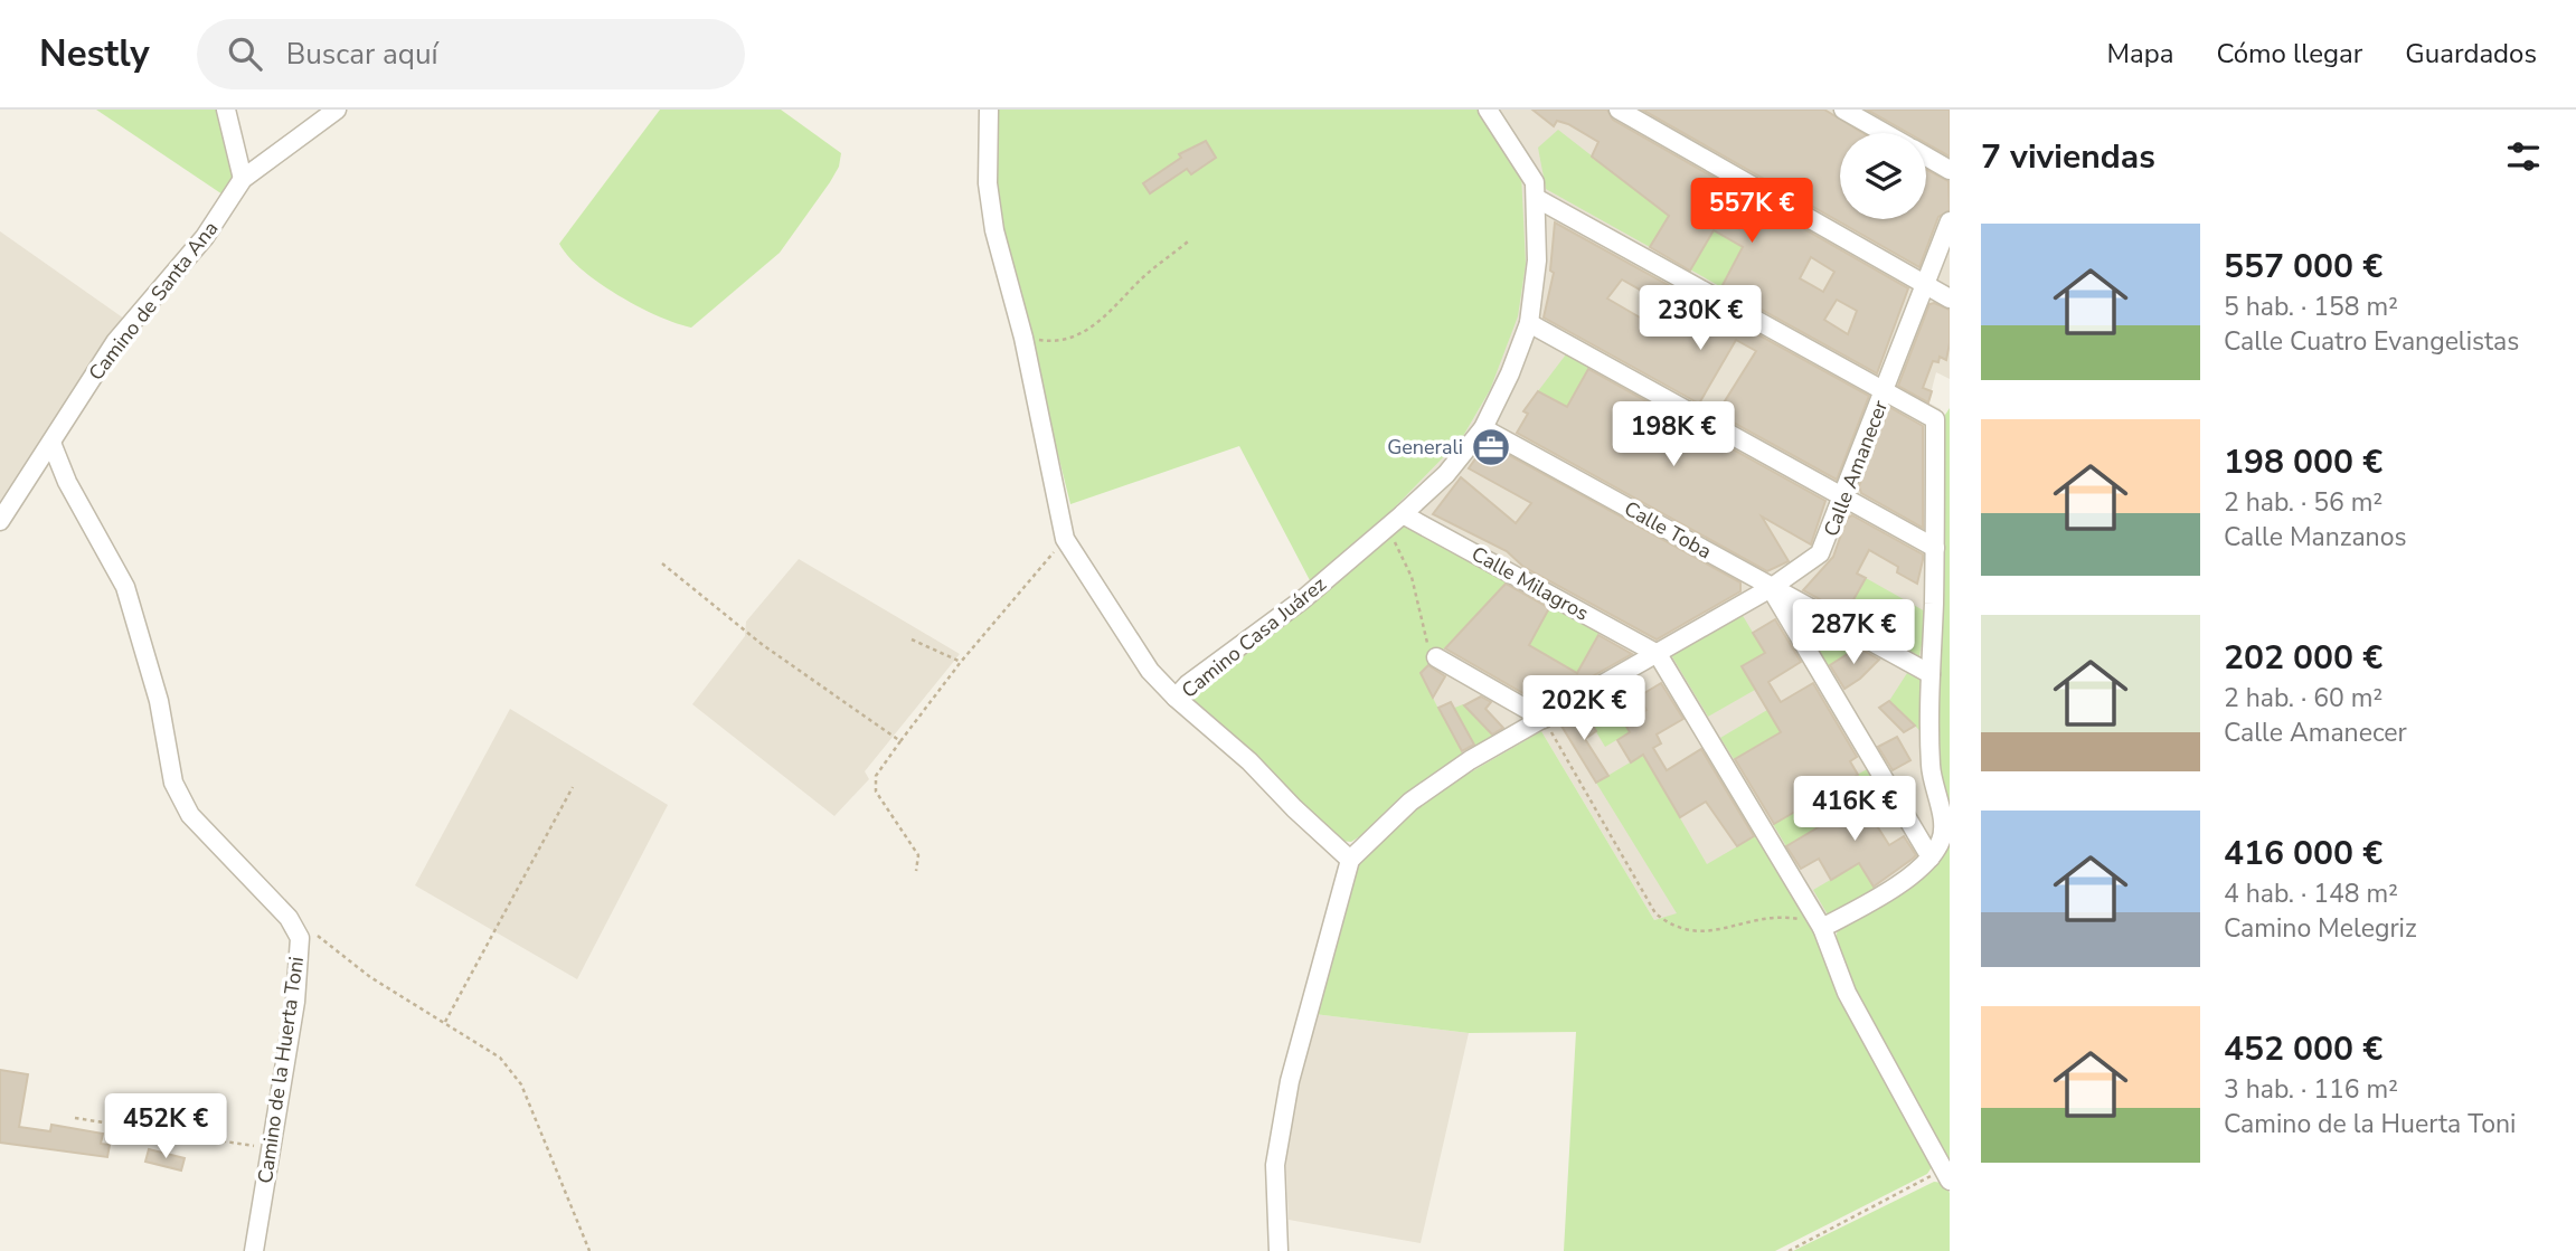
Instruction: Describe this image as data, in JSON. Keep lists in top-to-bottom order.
{
  "streets": {
    "street": [
      "Camino de Santa Ana",
      "Calle Amanecer",
      "Calle Toba",
      "Calle Milagros",
      "Camino Casa Juárez",
      "Camino de la Huerta Toni"
    ]
  },
  "crossings": [
    ["Camino de Santa Ana", "Camino de la Huerta Toni"],
    ["Calle Amanecer", "Calle Toba"],
    ["Calle Amanecer", "Calle Milagros"],
    ["Calle Amanecer", "Camino Casa Juárez"],
    ["Calle Toba", "Camino Casa Juárez"],
    ["Calle Milagros", "Camino Casa Juárez"]
  ],
  "places": {
    "office": ["Generali"]
  },
  "page": {
    "header": "Nestly",
    "search": "Buscar aquí",
    "nav": ["Mapa", "Cómo llegar", "Guardados"],
    "heading": "7 viviendas",
    "price": [
      "557K €",
      "230K €",
      "198K €",
      "287K €",
      "202K €",
      "416K €",
      "452K €"
    ],
    "list": [
      {
        "name": "557 000 €",
        "note": "5 hab. · 158 m² · Calle Cuatro Evangelistas"
      },
      {
        "name": "198 000 €",
        "note": "2 hab. · 56 m² · Calle Manzanos"
      },
      {
        "name": "202 000 €",
        "note": "2 hab. · 60 m² · Calle Amanecer"
      },
      {
        "name": "416 000 €",
        "note": "4 hab. · 148 m² · Camino Melegriz"
      },
      {
        "name": "452 000 €",
        "note": "3 hab. · 116 m² · Camino de la Huerta Toni"
      }
    ]
  }
}
